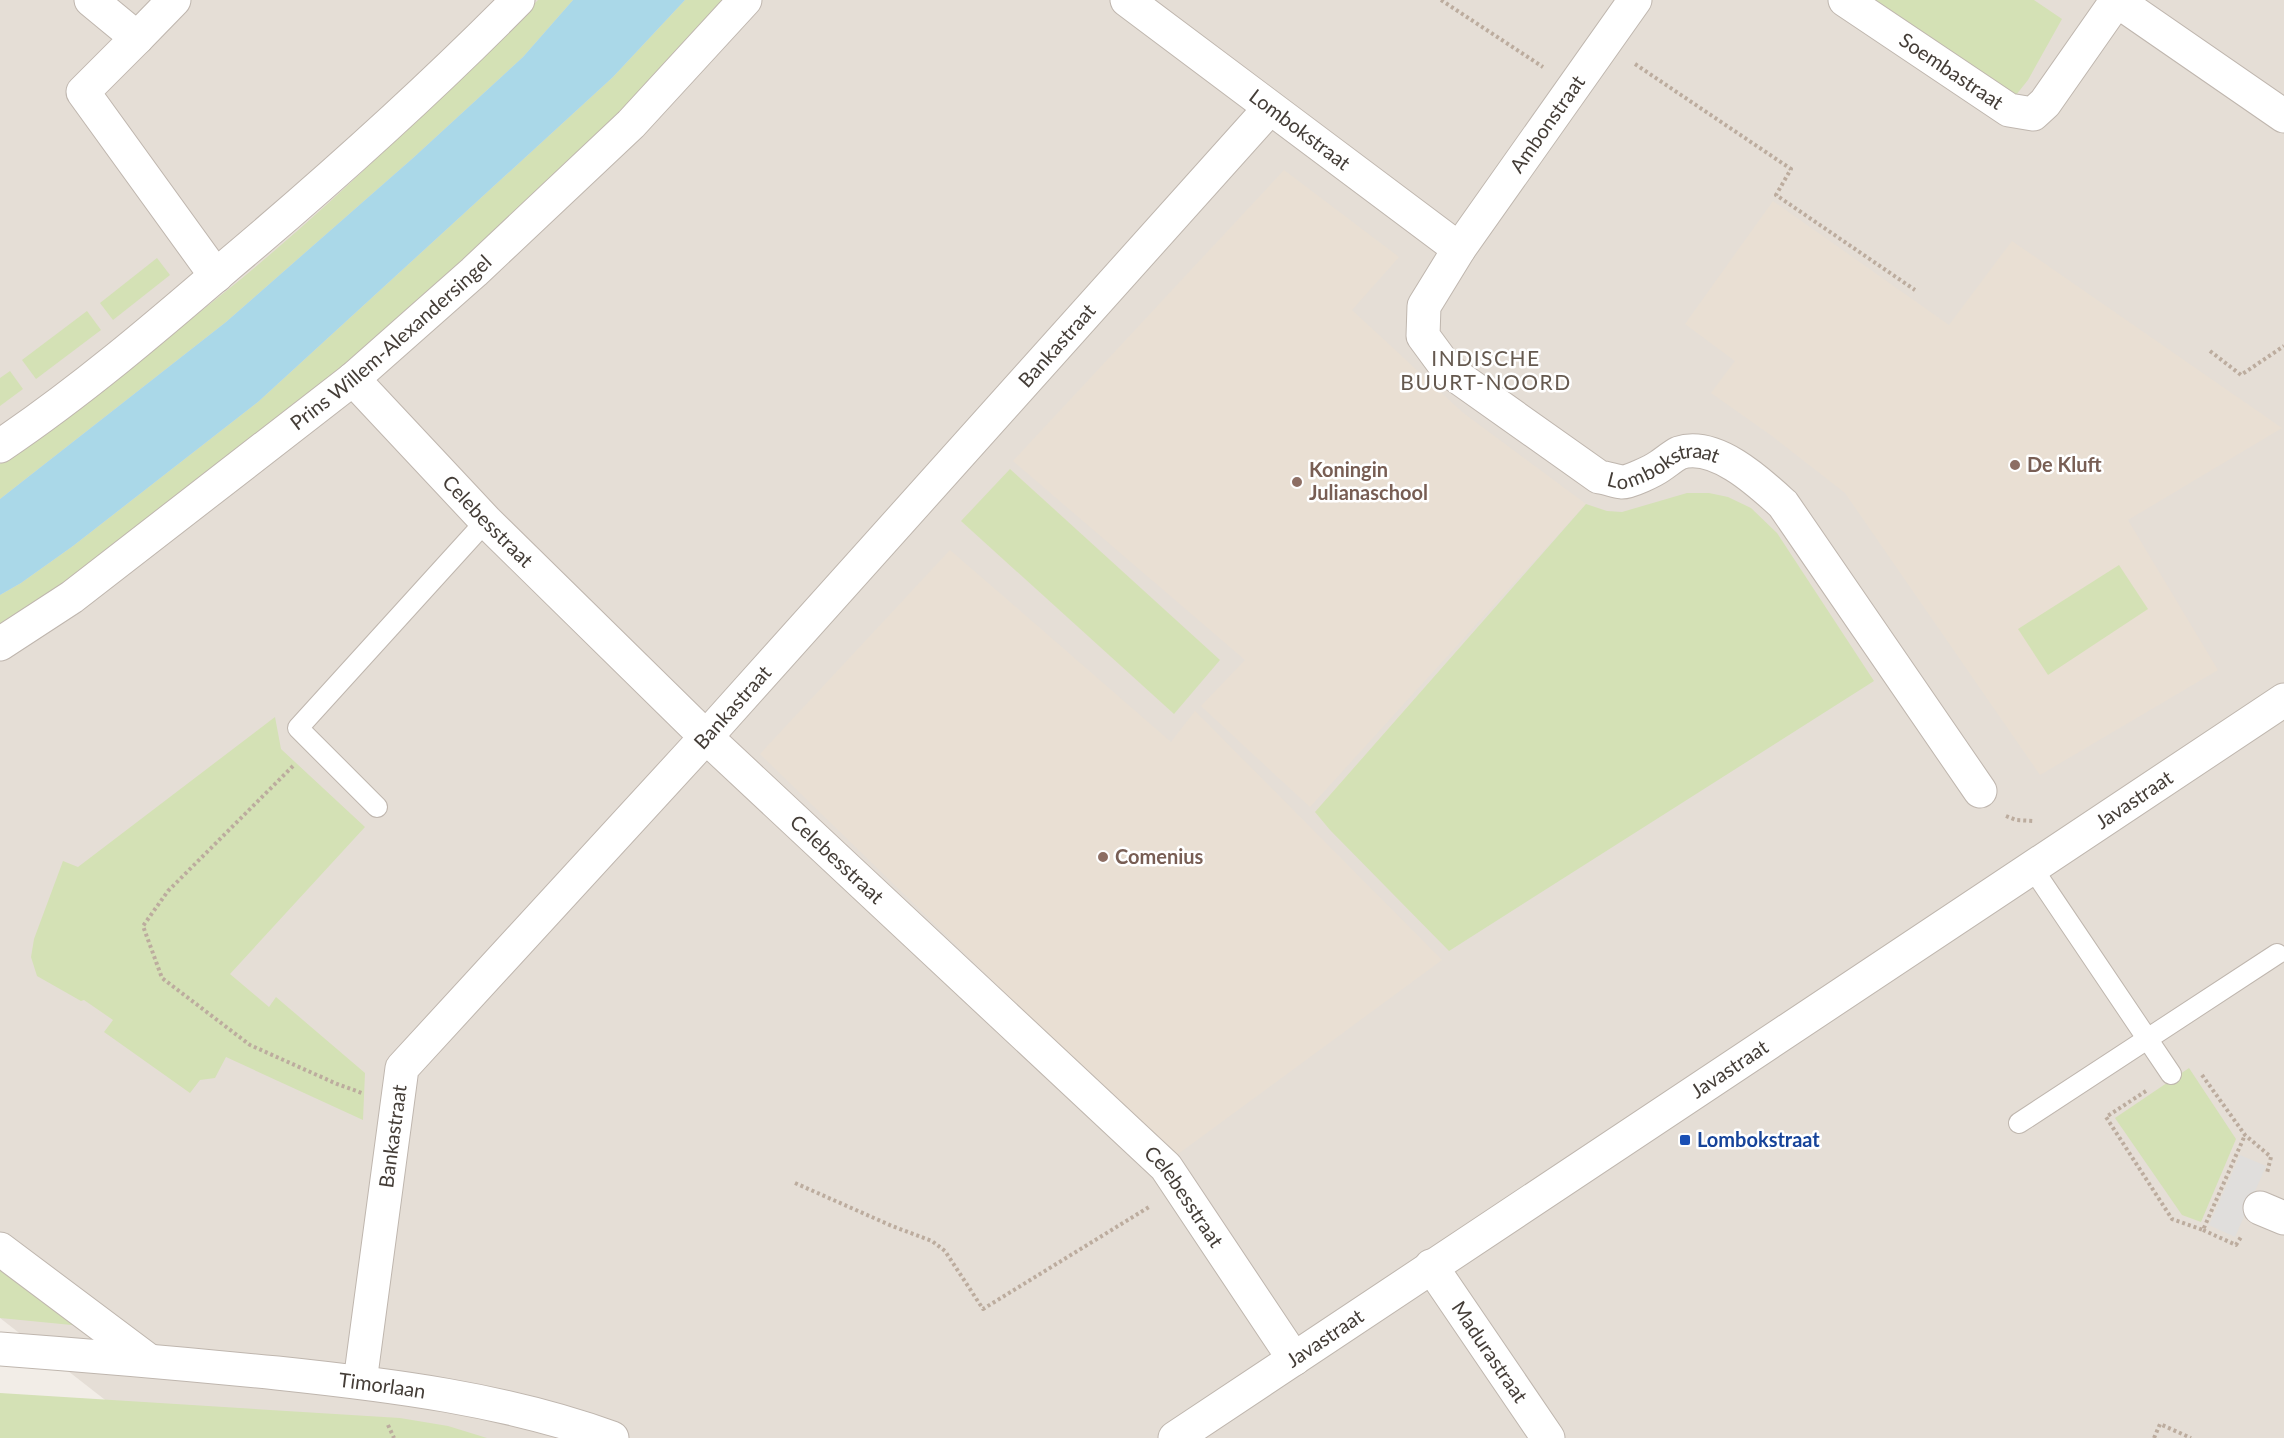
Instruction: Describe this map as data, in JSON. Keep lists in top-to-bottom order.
{
  "streets": {
    "street": [
      "Soembastraat",
      "Ambonstraat",
      "Lombokstraat",
      "Prins Willem-Alexandersingel",
      "Bankastraat",
      "Celebesstraat",
      "Javastraat",
      "Madurastraat",
      "Timorlaan"
    ]
  },
  "crossings": [
    ["Ambonstraat", "Lombokstraat"],
    ["Lombokstraat", "Bankastraat"],
    ["Prins Willem-Alexandersingel", "Celebesstraat"],
    ["Bankastraat", "Celebesstraat"],
    ["Bankastraat", "Timorlaan"],
    ["Celebesstraat", "Javastraat"],
    ["Javastraat", "Madurastraat"]
  ],
  "districts": ["INDISCHE BUURT-NOORD"],
  "places": {
    "other": ["De Kluft", "Koningin Julianaschool", "Comenius"],
    "transit": ["Lombokstraat"]
  }
}
